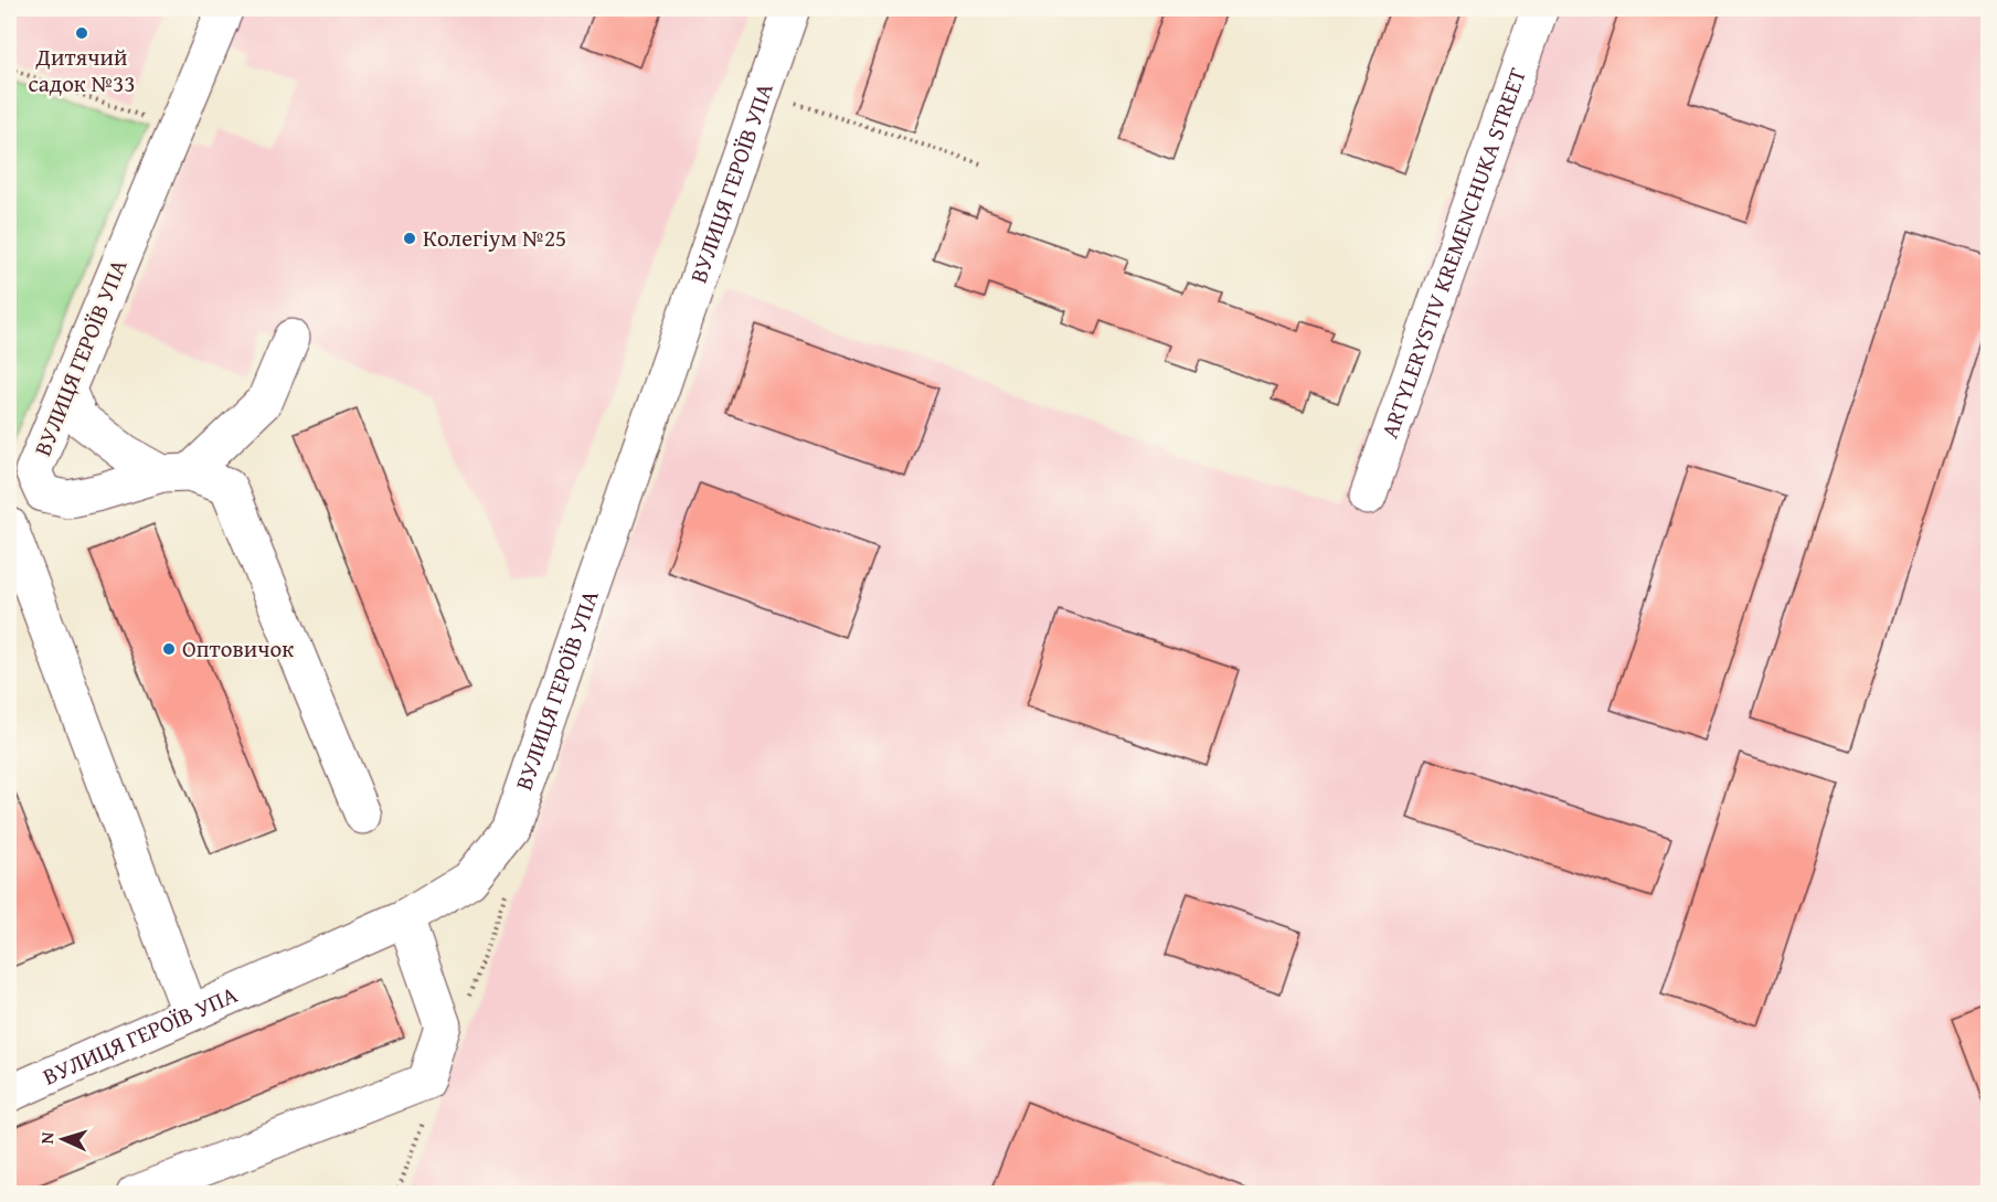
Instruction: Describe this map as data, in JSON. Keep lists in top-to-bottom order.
{
  "streets": {
    "street": ["ВУЛИЦЯ ГЕРОЇВ УПА", "ARTYLERYSTIV KREMENCHUKA STREET"]
  },
  "places": ["Дитячий садок №33", "Колегіум №25", "Оптовичок"],
  "north": "left"
}
